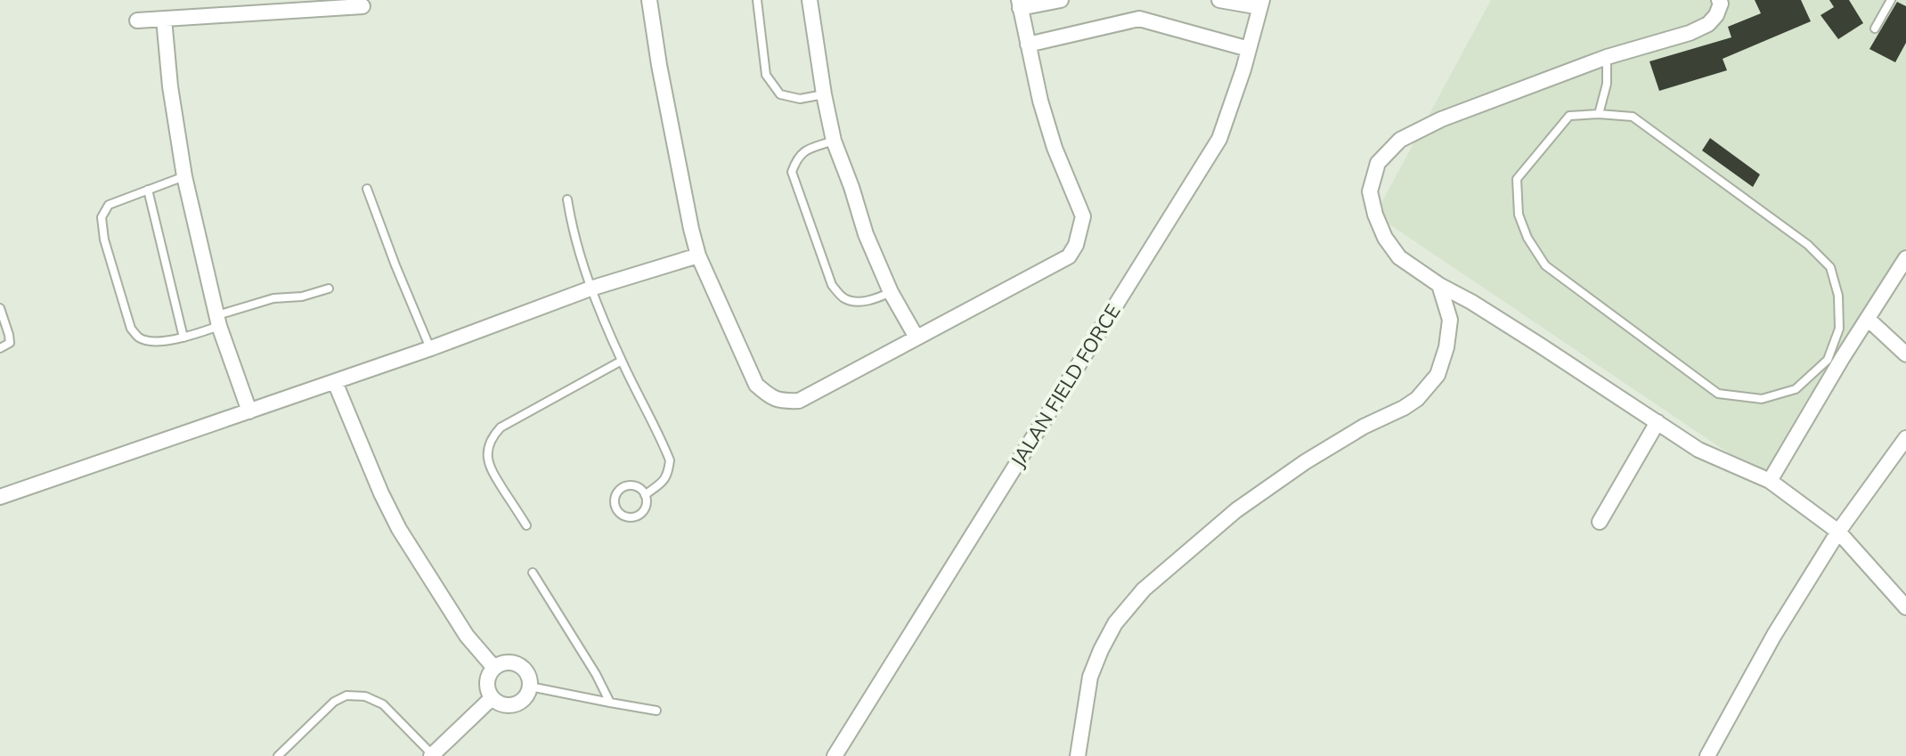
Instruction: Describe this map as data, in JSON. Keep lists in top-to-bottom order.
{
  "streets": {
    "street": ["JALAN FIELD FORCE"]
  }
}
